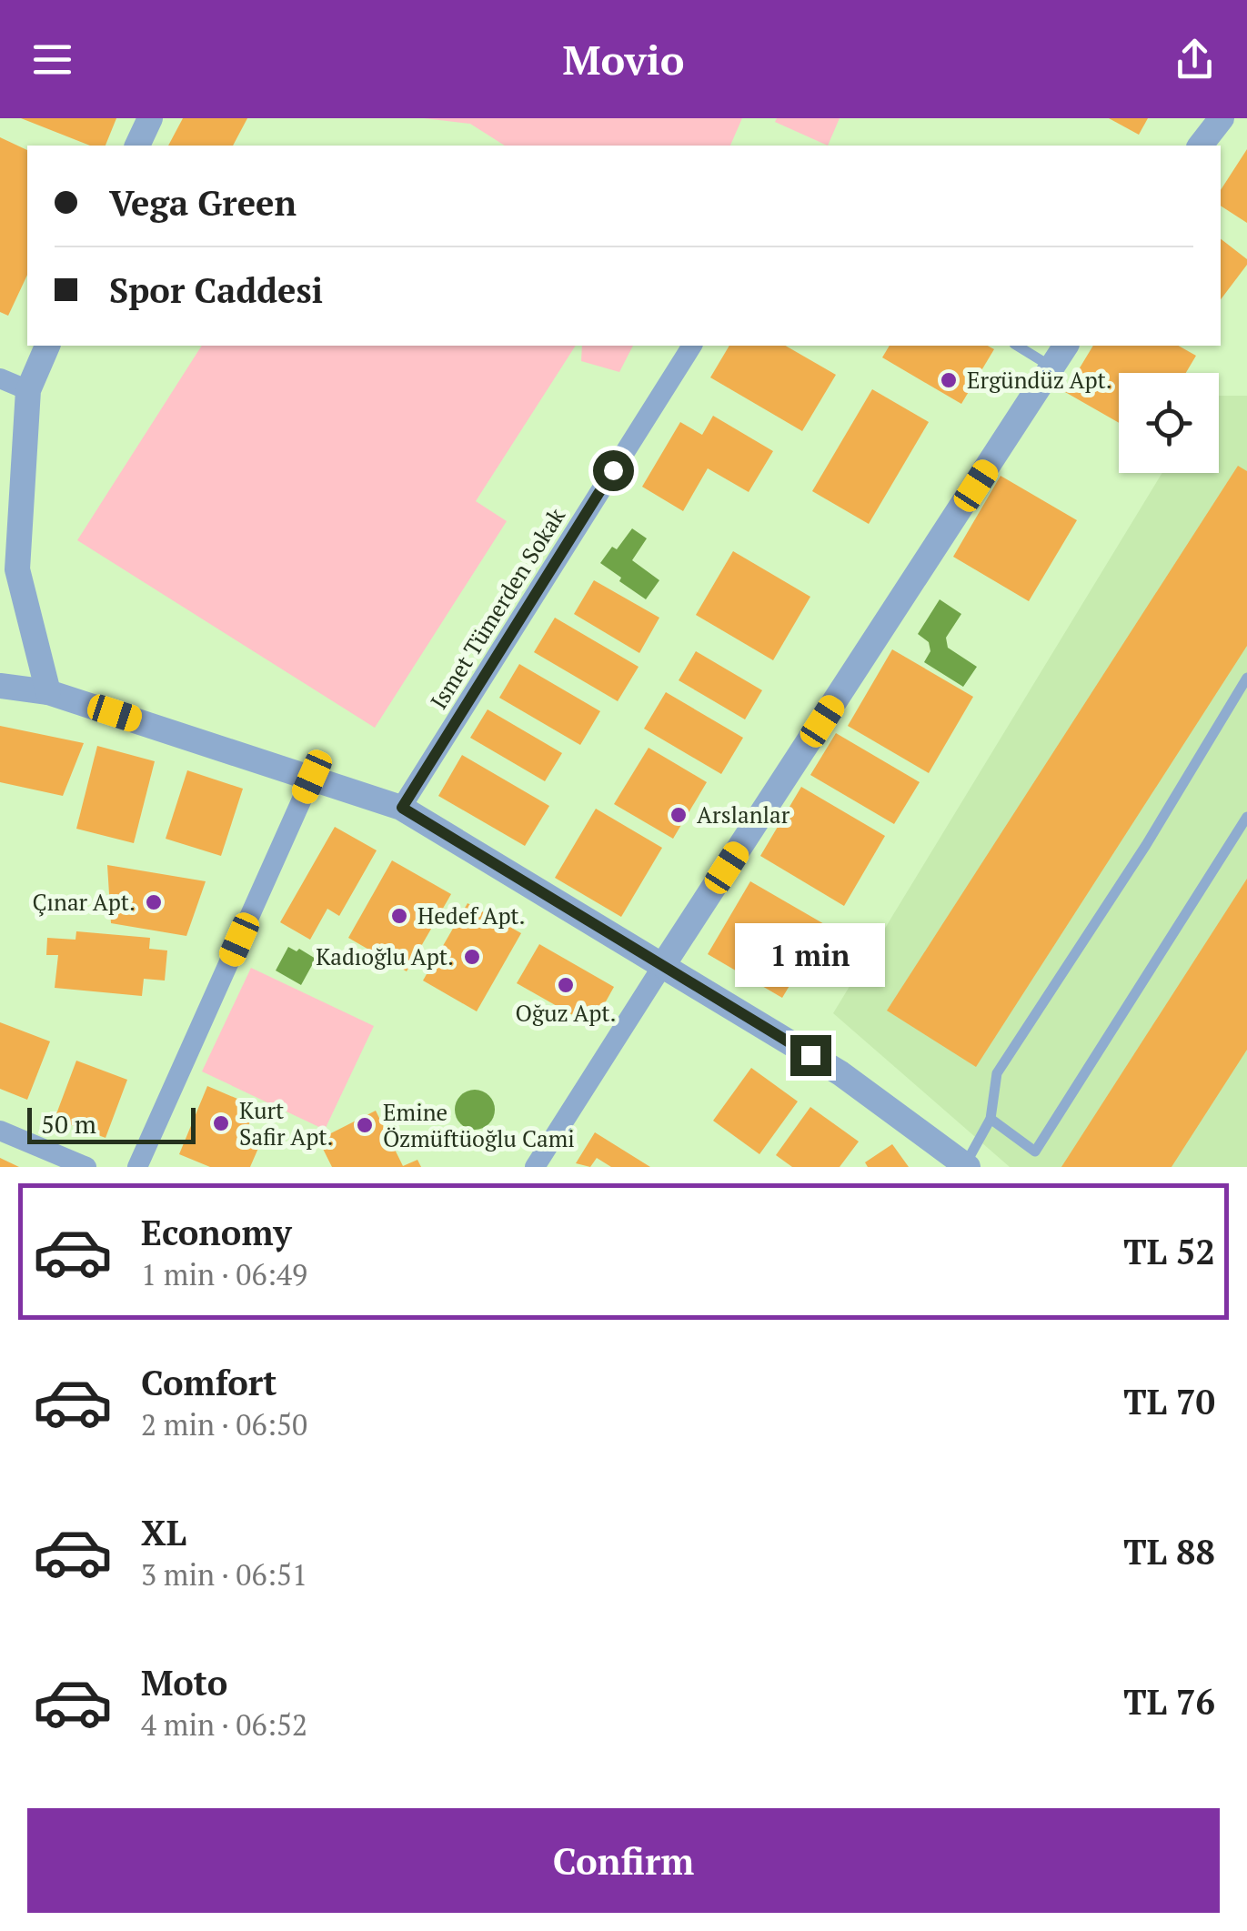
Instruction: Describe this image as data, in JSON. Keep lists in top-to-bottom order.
{
  "streets": {
    "street": ["Ismet Tümerden Sokak"]
  },
  "places": [
    "Ergündüz Apt.",
    "Arslanlar",
    "Çınar Apt.",
    "Hedef Apt.",
    "Kadıoğlu Apt.",
    "Oğuz Apt.",
    "Kurt Safir Apt.",
    "Emine Özmüftüoğlu Cami"
  ],
  "scale_bar": "50 m",
  "page": {
    "header": "Movio",
    "banner": ["Vega Green", "Spor Caddesi"],
    "bubble": "1 min",
    "scale": "50 m",
    "list": [
      {
        "name": "Economy",
        "note": "1 min · 06:49",
        "value": "TL 52"
      },
      {
        "name": "Comfort",
        "note": "2 min · 06:50",
        "value": "TL 70"
      },
      {
        "name": "XL",
        "note": "3 min · 06:51",
        "value": "TL 88"
      },
      {
        "name": "Moto",
        "note": "4 min · 06:52",
        "value": "TL 76"
      }
    ],
    "buttons": "Confirm"
  }
}
